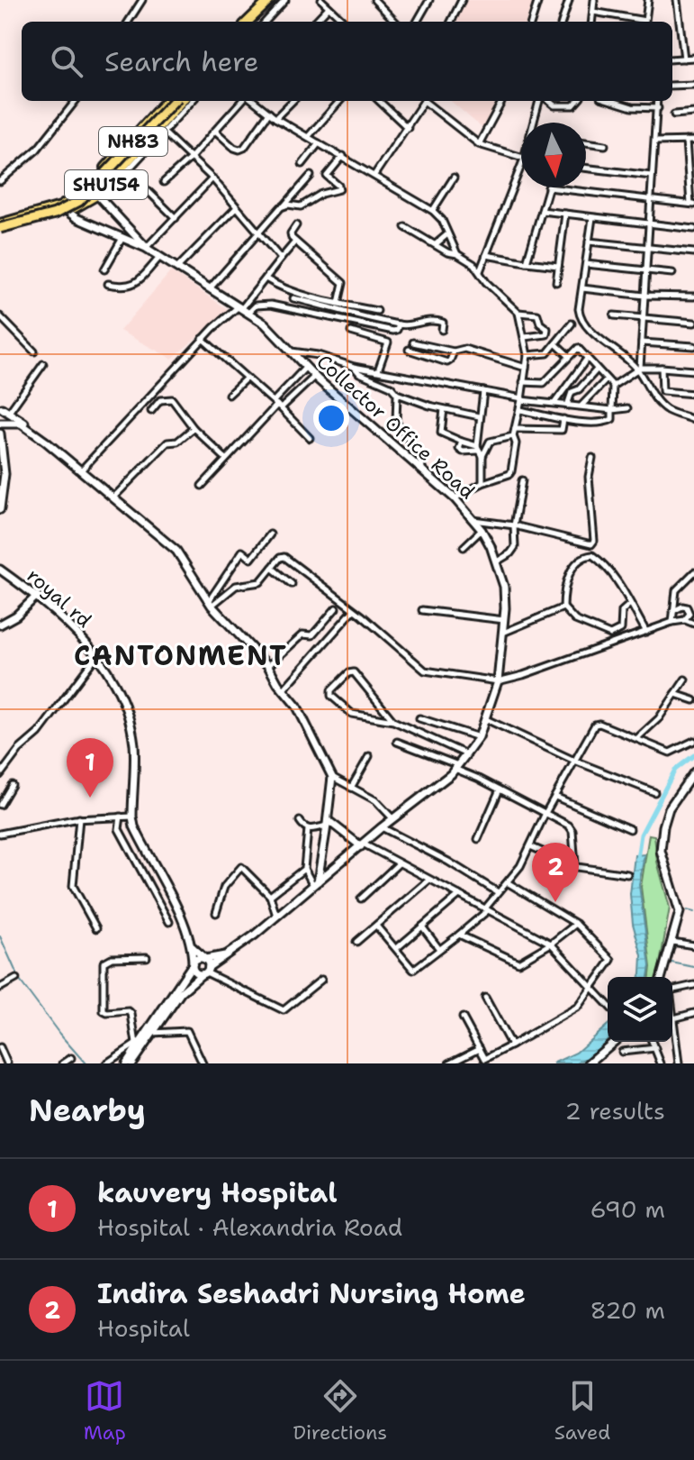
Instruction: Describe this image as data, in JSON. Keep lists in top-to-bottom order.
{
  "streets": {
    "highway": ["NH83"],
    "main road": ["SHU154", "Collector Office Road", "royal rd"]
  },
  "crossings": [
    ["NH83", "SHU154"],
    ["NH83", "Collector Office Road"],
    ["SHU154", "Collector Office Road"]
  ],
  "districts": ["CANTONMENT"],
  "north": "bottom",
  "page": {
    "search": "Search here",
    "pins": ["1", "2"],
    "heading": ["Nearby", "2 results"],
    "list": [
      {
        "mark": "1",
        "name": "kauvery Hospital",
        "note": "Hospital · Alexandria Road",
        "value": "690 m"
      },
      {
        "mark": "2",
        "name": "Indira Seshadri Nursing Home",
        "note": "Hospital",
        "value": "820 m"
      }
    ],
    "nav": ["Map", "Directions", "Saved"]
  }
}
